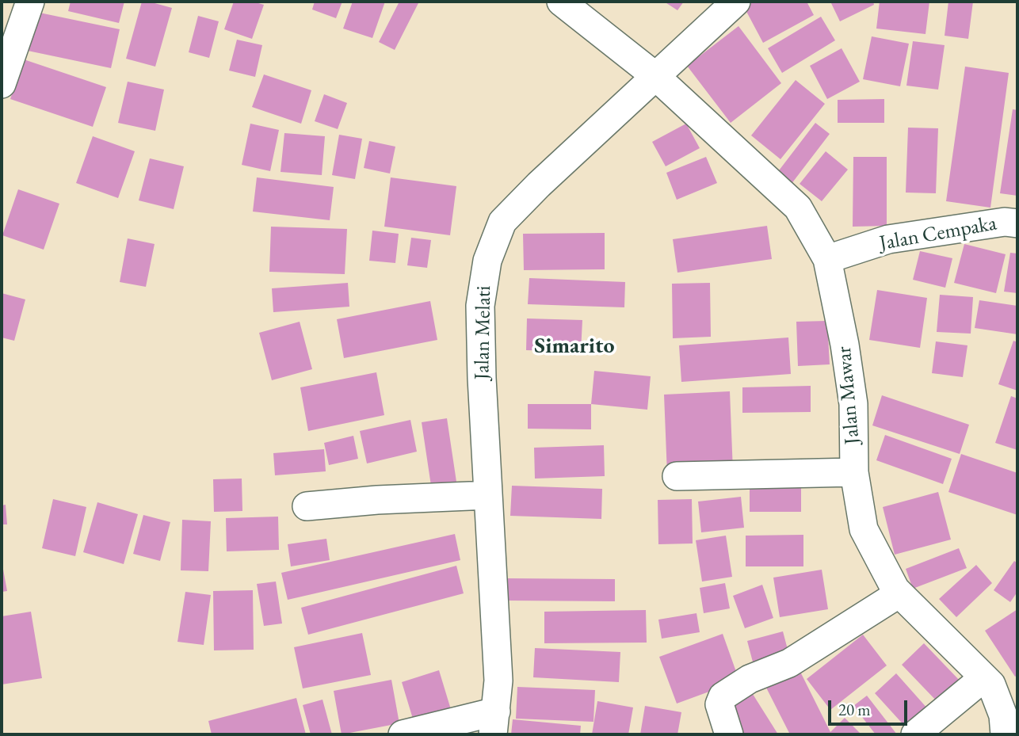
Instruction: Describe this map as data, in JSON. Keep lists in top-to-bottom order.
{
  "streets": {
    "street": ["Jalan Cempaka", "Jalan Melati", "Jalan Mawar"]
  },
  "crossings": [
    ["Jalan Cempaka", "Jalan Mawar"],
    ["Jalan Melati", "Jalan Mawar"]
  ],
  "districts": ["Simarito"],
  "scale_bar": "20 m"
}
